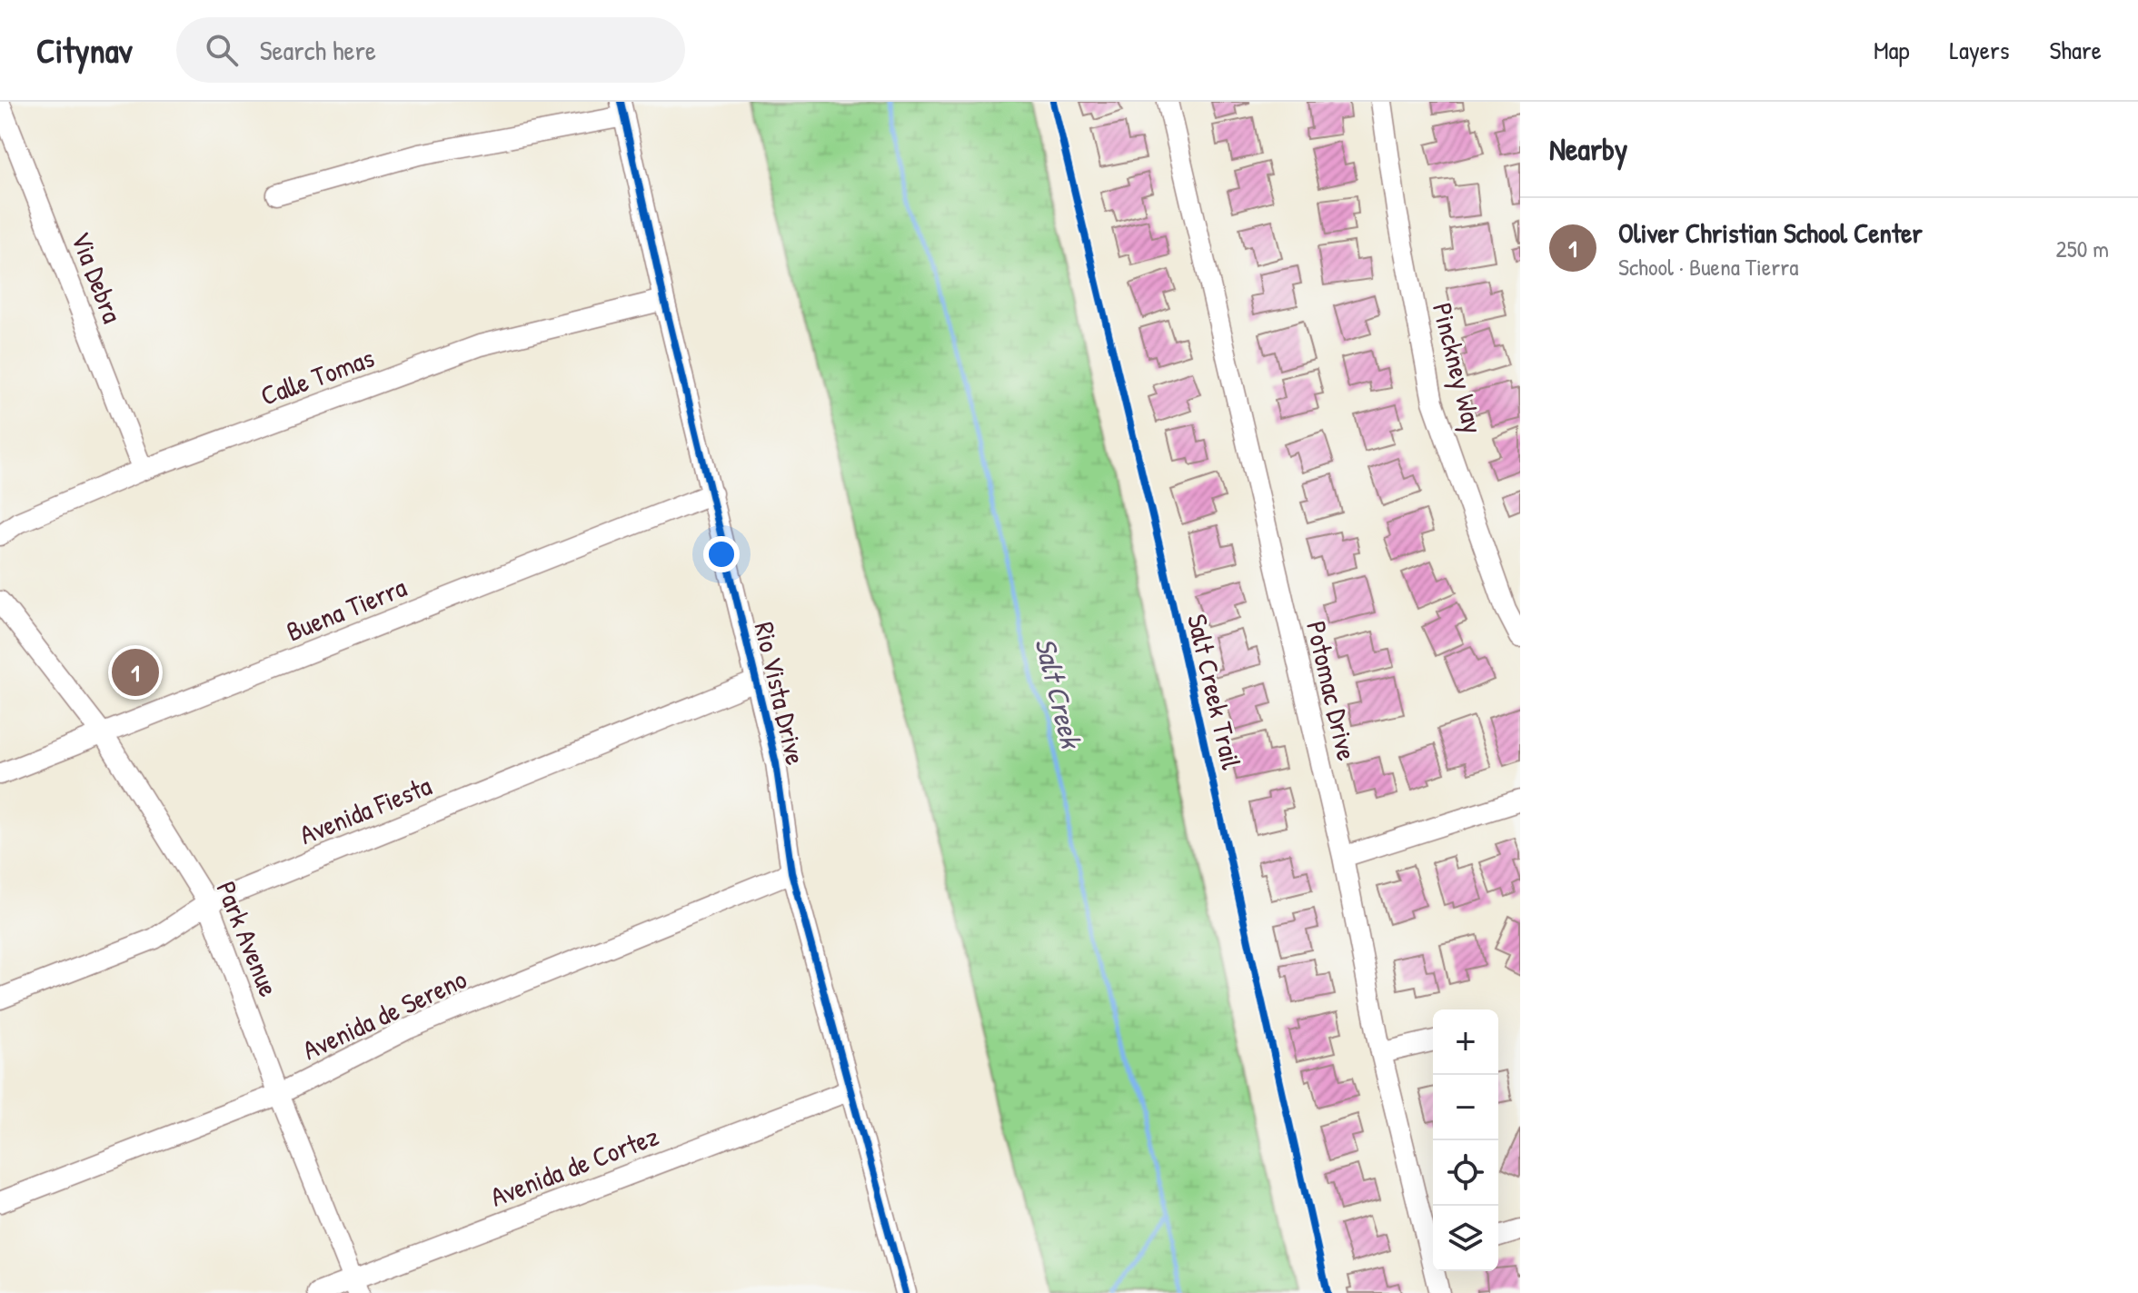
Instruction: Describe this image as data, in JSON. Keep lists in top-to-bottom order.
{
  "streets": {
    "street": [
      "Via Debra",
      "Pinckney Way",
      "Calle Tomas",
      "Buena Tierra",
      "Potomac Drive",
      "Rio Vista Drive",
      "Avenida Fiesta",
      "Park Avenue",
      "Avenida de Sereno",
      "Avenida de Cortez"
    ],
    "cycle path": ["Salt Creek Trail"]
  },
  "crossings": [
    ["Via Debra", "Calle Tomas"],
    ["Calle Tomas", "Rio Vista Drive"],
    ["Buena Tierra", "Rio Vista Drive"],
    ["Buena Tierra", "Park Avenue"],
    ["Rio Vista Drive", "Avenida Fiesta"],
    ["Rio Vista Drive", "Avenida de Sereno"],
    ["Rio Vista Drive", "Avenida de Cortez"],
    ["Avenida Fiesta", "Park Avenue"],
    ["Park Avenue", "Avenida de Sereno"],
    ["Park Avenue", "Avenida de Cortez"]
  ],
  "water": ["Salt Creek"],
  "page": {
    "header": "Citynav",
    "search": "Search here",
    "nav": ["Map", "Layers", "Share"],
    "heading": "Nearby",
    "list": [
      {
        "mark": "1",
        "name": "Oliver Christian School Center",
        "note": "School · Buena Tierra",
        "value": "250 m"
      }
    ],
    "pins": "1",
    "map_buttons": ["+", "−"]
  }
}
